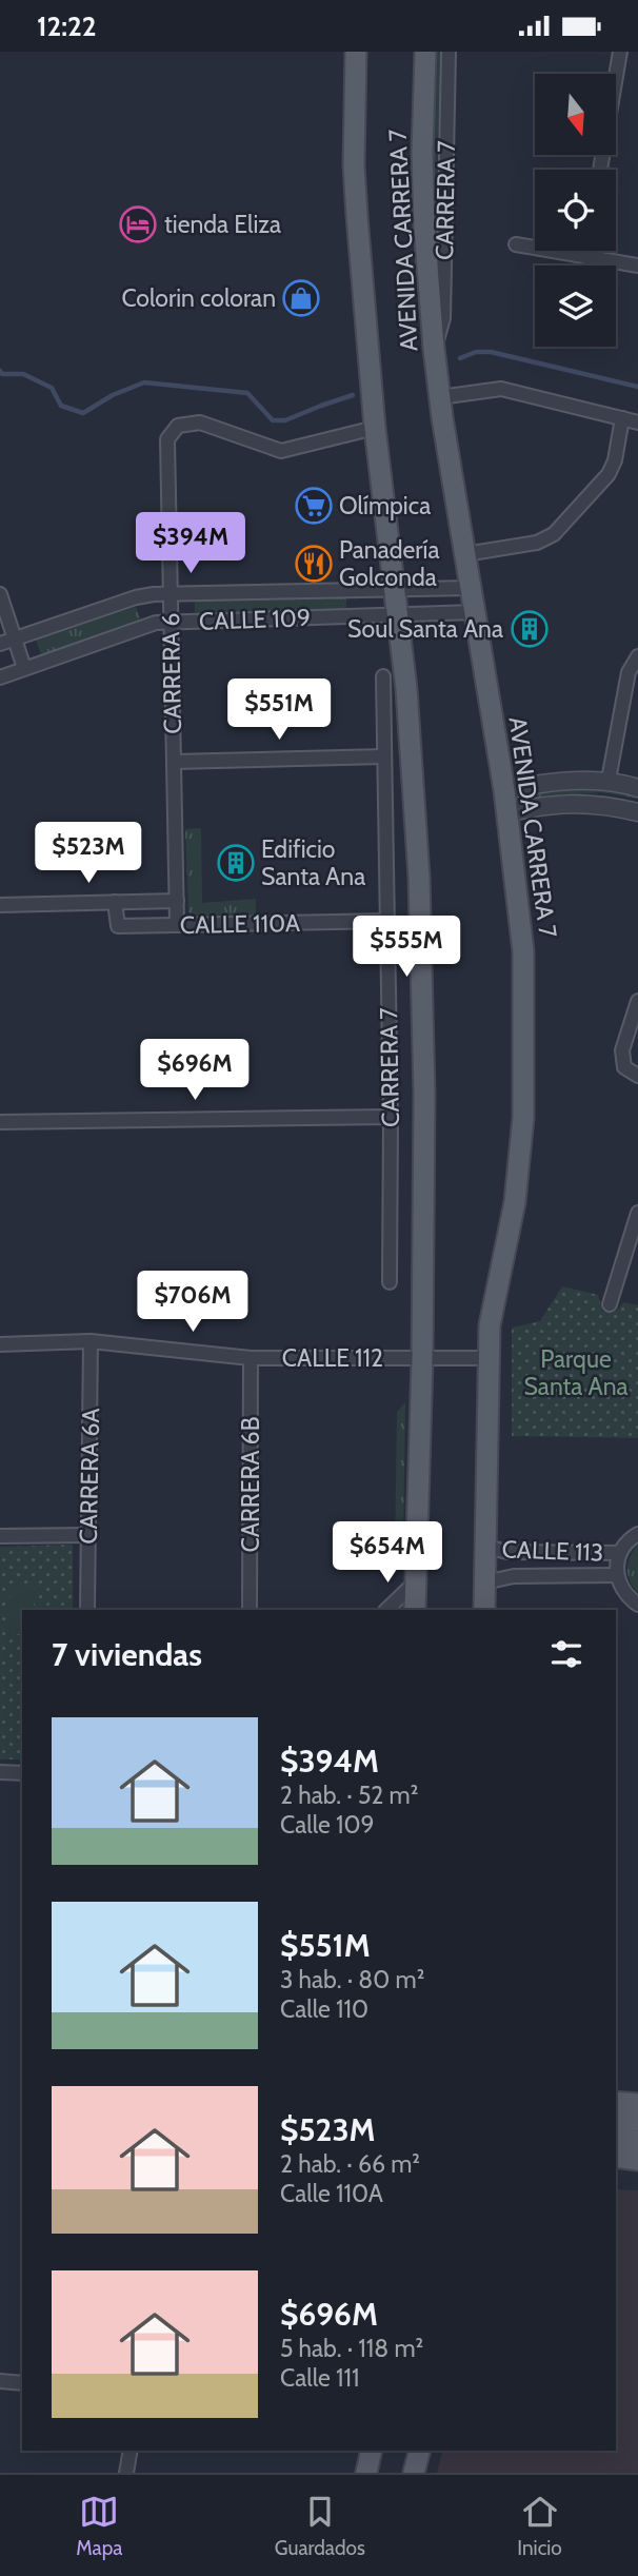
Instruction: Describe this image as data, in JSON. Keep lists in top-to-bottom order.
{
  "streets": {
    "main road": ["AVENIDA CARRERA 7"],
    "street": [
      "CARRERA 7",
      "CALLE 109",
      "CARRERA 6",
      "CALLE 110A",
      "CALLE 112",
      "CARRERA 6A",
      "CARRERA 6B",
      "CALLE 113"
    ]
  },
  "crossings": [
    ["CARRERA 7", "AVENIDA CARRERA 7"],
    ["CARRERA 7", "CALLE 110A"],
    ["AVENIDA CARRERA 7", "CALLE 109"],
    ["AVENIDA CARRERA 7", "CARRERA 6"],
    ["AVENIDA CARRERA 7", "CALLE 112"],
    ["AVENIDA CARRERA 7", "CALLE 113"],
    ["CALLE 109", "CARRERA 6"],
    ["CARRERA 6", "CALLE 110A"],
    ["CALLE 112", "CARRERA 6A"],
    ["CALLE 112", "CARRERA 6B"]
  ],
  "parks": ["Parque Santa Ana"],
  "places": {
    "hotel": ["tienda Eliza"],
    "shop": ["Colorin coloran"],
    "supermarket": ["Olímpica"],
    "restaurant": ["Panadería Golconda"],
    "building": ["Soul Santa Ana", "Edificio Santa Ana"]
  },
  "north": "bottom",
  "page": {
    "status": "12:22",
    "price": [
      "$394M",
      "$551M",
      "$523M",
      "$555M",
      "$696M",
      "$706M",
      "$654M"
    ],
    "heading": "7 viviendas",
    "list": [
      {
        "name": "$394M",
        "note": "2 hab. · 52 m² · Calle 109"
      },
      {
        "name": "$551M",
        "note": "3 hab. · 80 m² · Calle 110"
      },
      {
        "name": "$523M",
        "note": "2 hab. · 66 m² · Calle 110A"
      },
      {
        "name": "$696M",
        "note": "5 hab. · 118 m² · Calle 111"
      }
    ],
    "tabs": ["Mapa", "Guardados", "Inicio"]
  }
}
